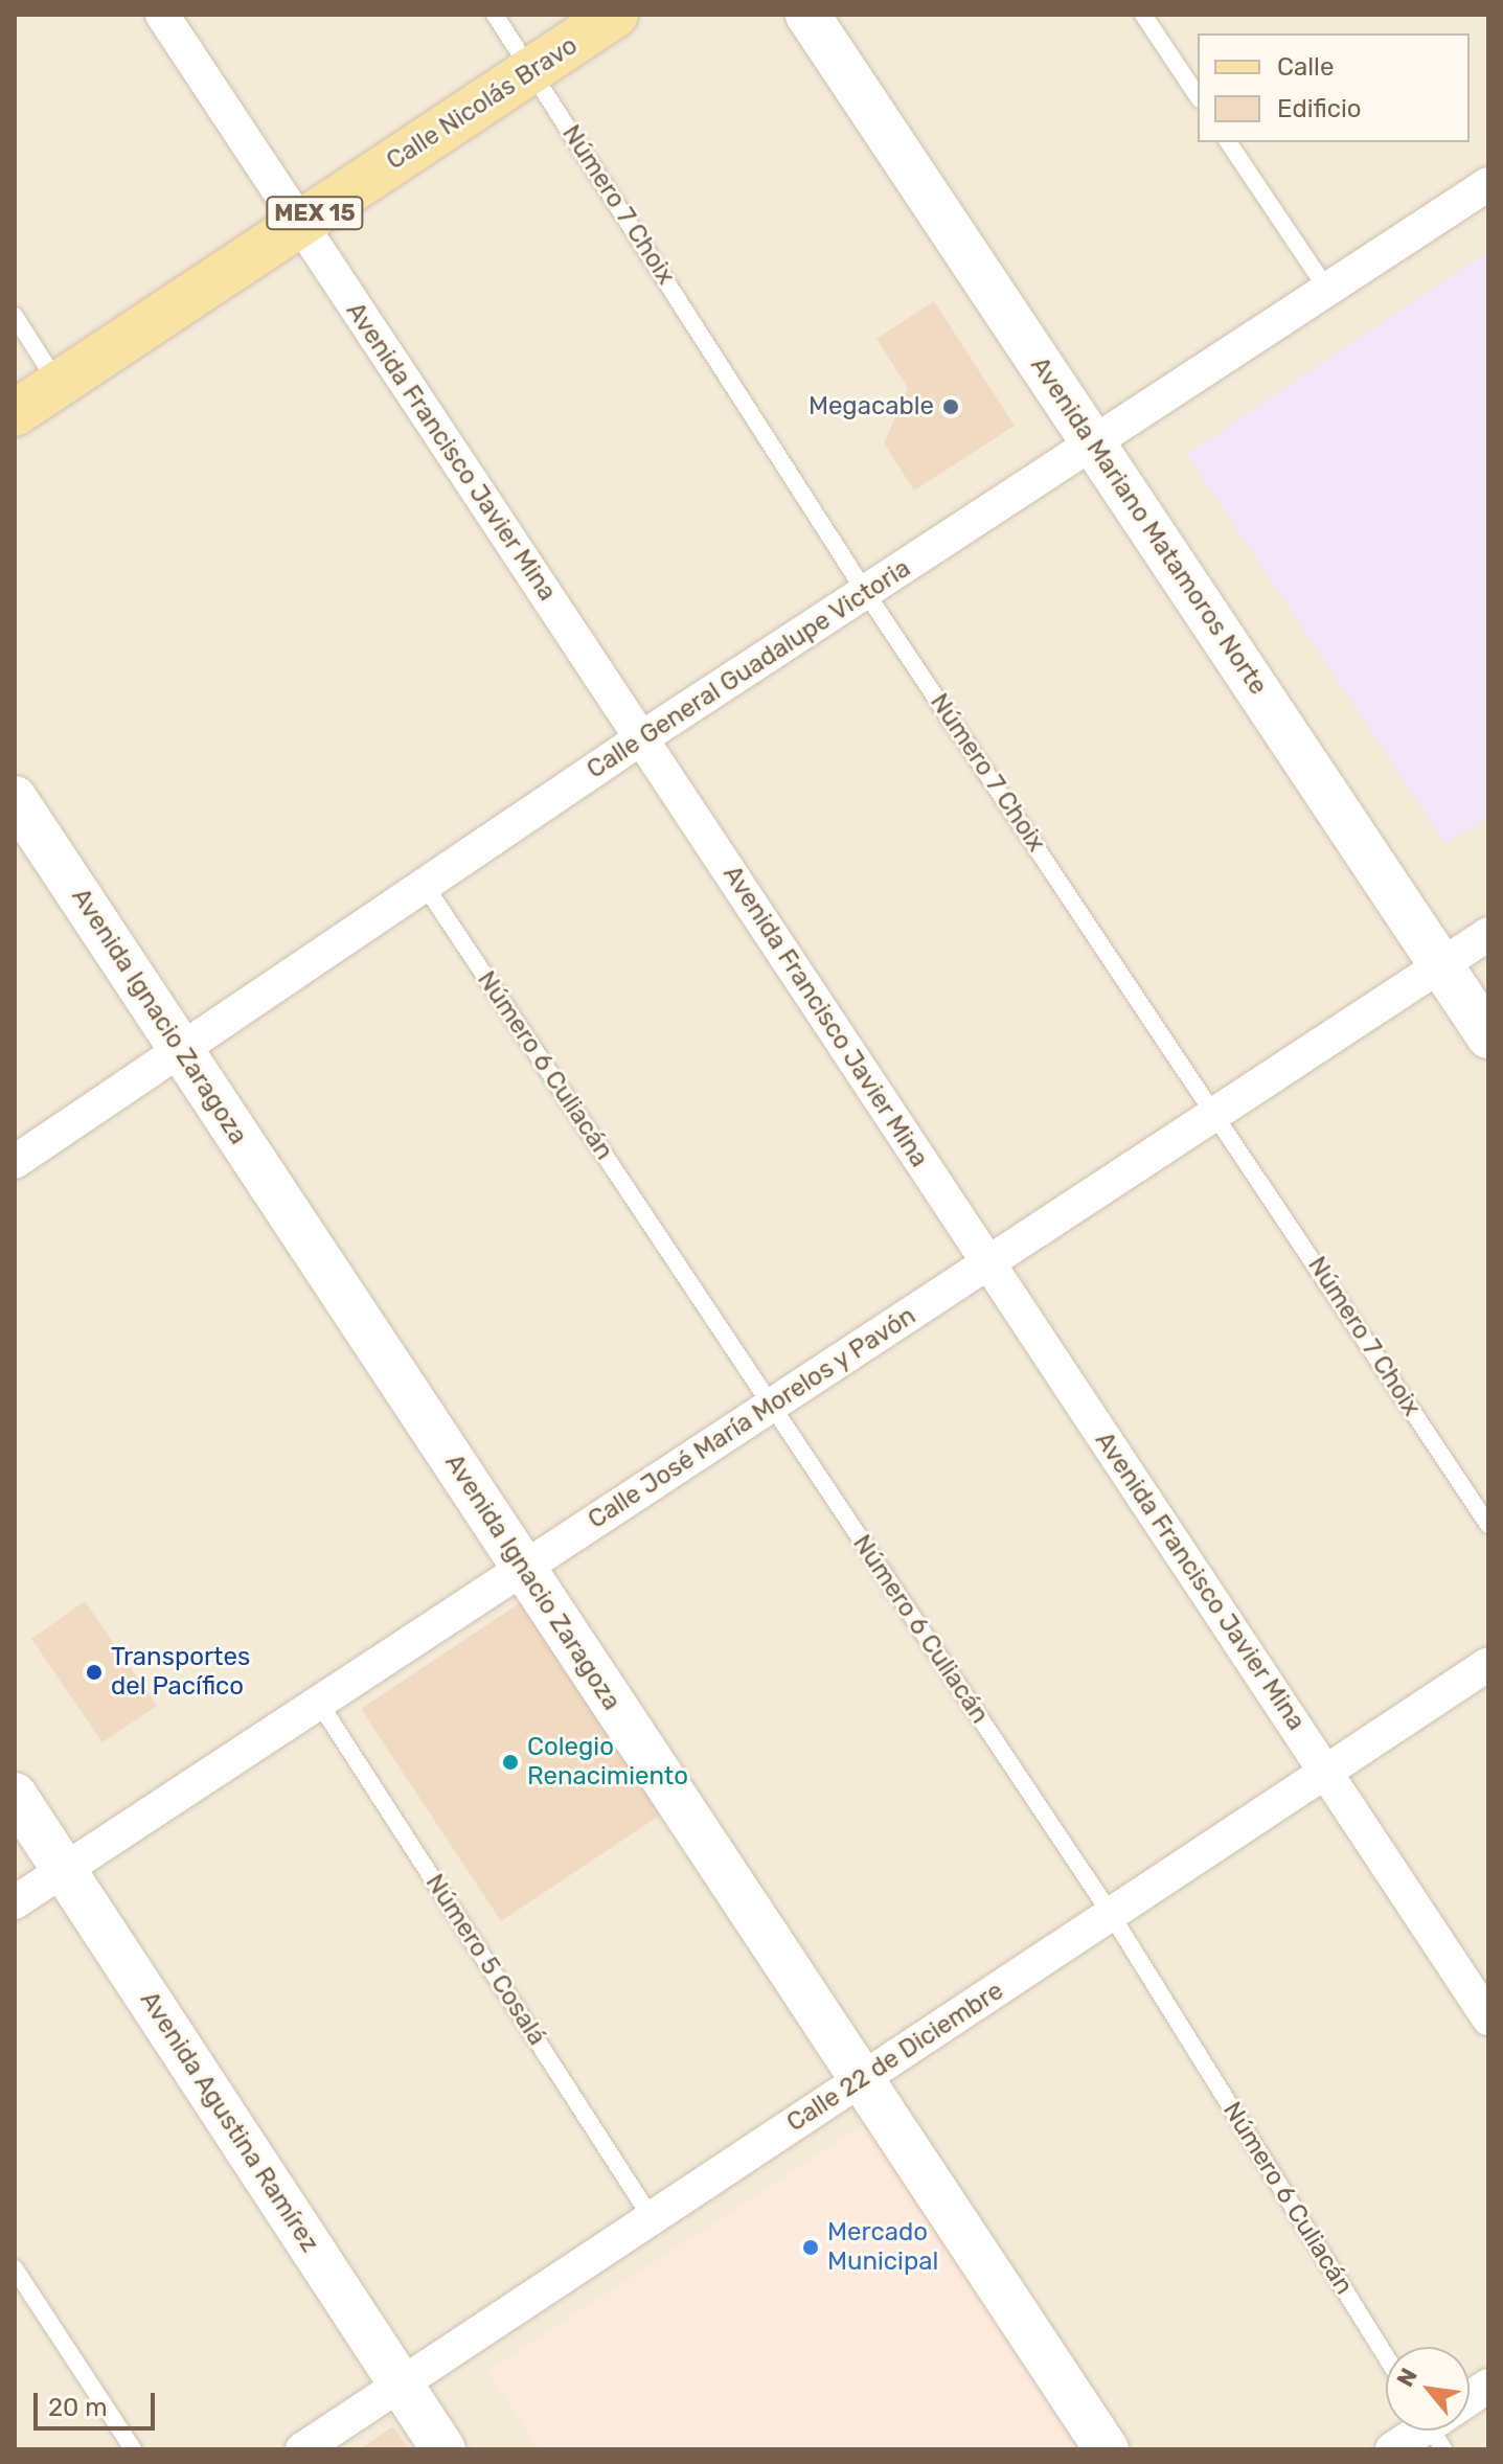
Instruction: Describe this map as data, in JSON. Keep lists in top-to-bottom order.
{
  "streets": {
    "main road": ["Calle Nicolás Bravo", "MEX 15"],
    "street": [
      "Avenida Francisco Javier Mina",
      "Avenida Mariano Matamoros Norte",
      "Calle General Guadalupe Victoria",
      "Avenida Ignacio Zaragoza",
      "Calle José María Morelos y Pavón",
      "Calle 22 de Diciembre",
      "Avenida Agustina Ramírez"
    ],
    "lane": ["Número 7 Choix", "Número 6 Culiacán", "Número 5 Cosalá"]
  },
  "crossings": [
    ["Calle Nicolás Bravo", "Número 7 Choix"],
    ["Calle Nicolás Bravo", "Avenida Francisco Javier Mina"],
    ["Número 7 Choix", "Calle General Guadalupe Victoria"],
    ["Número 7 Choix", "Calle José María Morelos y Pavón"],
    ["Avenida Francisco Javier Mina", "Calle General Guadalupe Victoria"],
    ["Avenida Francisco Javier Mina", "Calle José María Morelos y Pavón"],
    ["Avenida Francisco Javier Mina", "Calle 22 de Diciembre"],
    ["Avenida Mariano Matamoros Norte", "Calle General Guadalupe Victoria"],
    ["Avenida Mariano Matamoros Norte", "Calle José María Morelos y Pavón"],
    ["Calle General Guadalupe Victoria", "Avenida Ignacio Zaragoza"],
    ["Calle General Guadalupe Victoria", "Número 6 Culiacán"],
    ["Avenida Ignacio Zaragoza", "Calle José María Morelos y Pavón"],
    ["Avenida Ignacio Zaragoza", "Calle 22 de Diciembre"],
    ["Número 6 Culiacán", "Calle José María Morelos y Pavón"],
    ["Número 6 Culiacán", "Calle 22 de Diciembre"],
    ["Calle José María Morelos y Pavón", "Número 5 Cosalá"],
    ["Calle José María Morelos y Pavón", "Avenida Agustina Ramírez"],
    ["Número 5 Cosalá", "Calle 22 de Diciembre"],
    ["Calle 22 de Diciembre", "Avenida Agustina Ramírez"]
  ],
  "places": [
    "Megacable",
    "Transportes del Pacífico",
    "Colegio Renacimiento",
    "Mercado Municipal"
  ],
  "legend": ["Calle", "Edificio"],
  "scale_bar": "20 m",
  "north": "top left"
}
